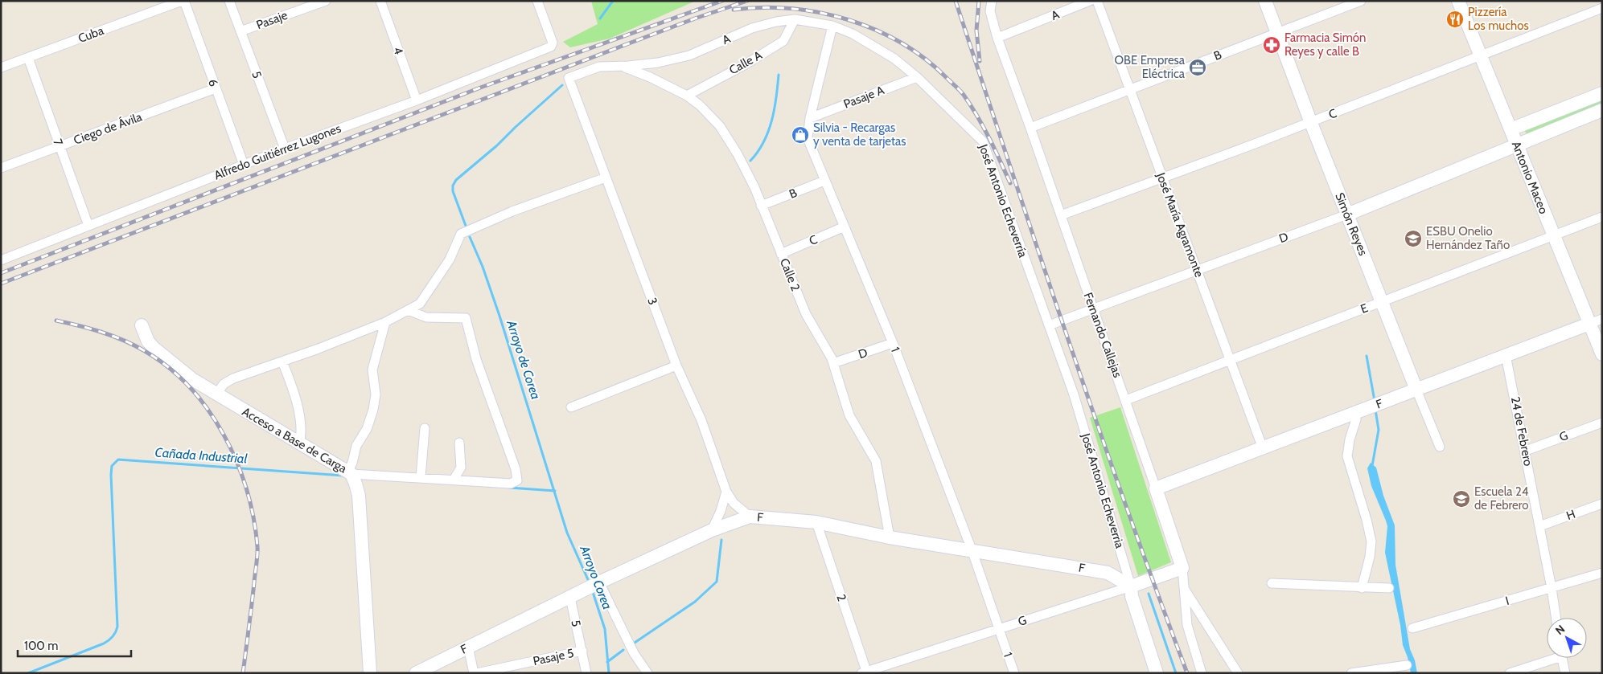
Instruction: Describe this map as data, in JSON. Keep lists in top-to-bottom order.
{
  "streets": {
    "street": [
      "A",
      "Pasaje",
      "Cuba",
      "4",
      "B",
      "Calle A",
      "5",
      "6",
      "Pasaje A",
      "C",
      "Ciego de Ávila",
      "7",
      "Alfredo Guitiérrez Lugones",
      "Antonio Maceo",
      "José Antonio Echeverría",
      "Simón Reyes",
      "José María Agramonte",
      "D",
      "Calle 2",
      "3",
      "E",
      "Fernando Callejas",
      "1",
      "F",
      "24 de Febrero",
      "G",
      "Acceso a Base de Carga",
      "José Antonio Echeverria",
      "H",
      "2",
      "I",
      "Pasaje 5"
    ]
  },
  "crossings": [
    ["A", "Calle A"],
    ["A", "José Antonio Echeverría"],
    ["A", "Calle 2"],
    ["A", "3"],
    ["A", "Fernando Callejas"],
    ["A", "1"],
    ["Pasaje", "5"],
    ["Cuba", "6"],
    ["Cuba", "7"],
    ["4", "Alfredo Guitiérrez Lugones"],
    ["B", "Simón Reyes"],
    ["B", "José María Agramonte"],
    ["B", "Calle 2"],
    ["B", "Fernando Callejas"],
    ["B", "1"],
    ["Calle A", "Calle 2"],
    ["5", "Alfredo Guitiérrez Lugones"],
    ["5", "F"],
    ["5", "Pasaje 5"],
    ["6", "Ciego de Ávila"],
    ["6", "Alfredo Guitiérrez Lugones"],
    ["Pasaje A", "José Antonio Echeverría"],
    ["Pasaje A", "1"],
    ["C", "Antonio Maceo"],
    ["C", "Simón Reyes"],
    ["C", "José María Agramonte"],
    ["C", "Calle 2"],
    ["C", "Fernando Callejas"],
    ["C", "1"],
    ["Ciego de Ávila", "7"],
    ["7", "Alfredo Guitiérrez Lugones"],
    ["Antonio Maceo", "D"],
    ["Antonio Maceo", "E"],
    ["Antonio Maceo", "F"],
    ["José Antonio Echeverría", "D"],
    ["José Antonio Echeverría", "1"],
    ["José Antonio Echeverría", "José Antonio Echeverria"],
    ["Simón Reyes", "D"],
    ["Simón Reyes", "E"],
    ["Simón Reyes", "F"],
    ["José María Agramonte", "D"],
    ["José María Agramonte", "E"],
    ["José María Agramonte", "F"],
    ["D", "Calle 2"],
    ["D", "Fernando Callejas"],
    ["D", "1"],
    ["Calle 2", "F"],
    ["3", "F"],
    ["E", "Fernando Callejas"],
    ["Fernando Callejas", "F"],
    ["Fernando Callejas", "G"],
    ["1", "F"],
    ["1", "G"],
    ["F", "24 de Febrero"],
    ["F", "G"],
    ["F", "José Antonio Echeverria"],
    ["F", "2"],
    ["24 de Febrero", "G"],
    ["24 de Febrero", "H"],
    ["24 de Febrero", "I"],
    ["G", "José Antonio Echeverria"],
    ["G", "2"]
  ],
  "water": ["Arroyo de Corea", "Cañada Industrial", "Arroyo Corea"],
  "places": {
    "restaurant": ["Pizzería Los muchos"],
    "pharmacy": ["Farmacia Simón Reyes y calle B"],
    "office": ["OBE Empresa Eléctrica"],
    "shop": ["Silvia - Recargas y venta de tarjetas"],
    "school or university": ["ESBU Onelio Hernández Taño", "Escuela 24 de Febrero"]
  },
  "scale_bar": "100 m",
  "north": "top left"
}
